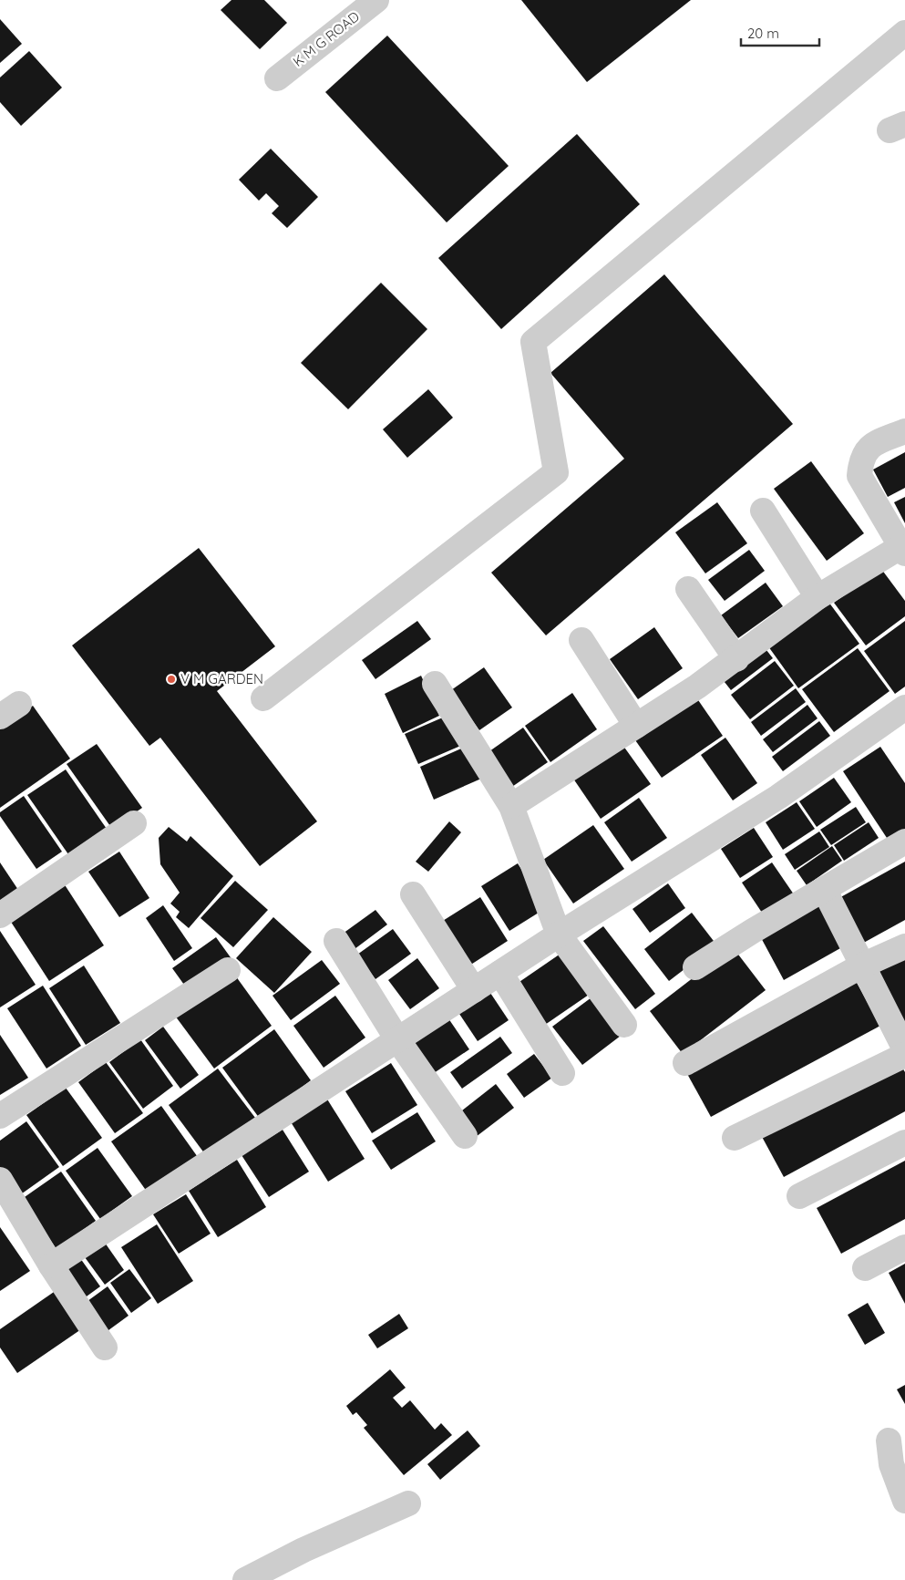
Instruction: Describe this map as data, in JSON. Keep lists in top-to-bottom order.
{
  "streets": {
    "street": ["K M G ROAD"]
  },
  "places": ["V M GARDEN"],
  "scale_bar": "20 m"
}
